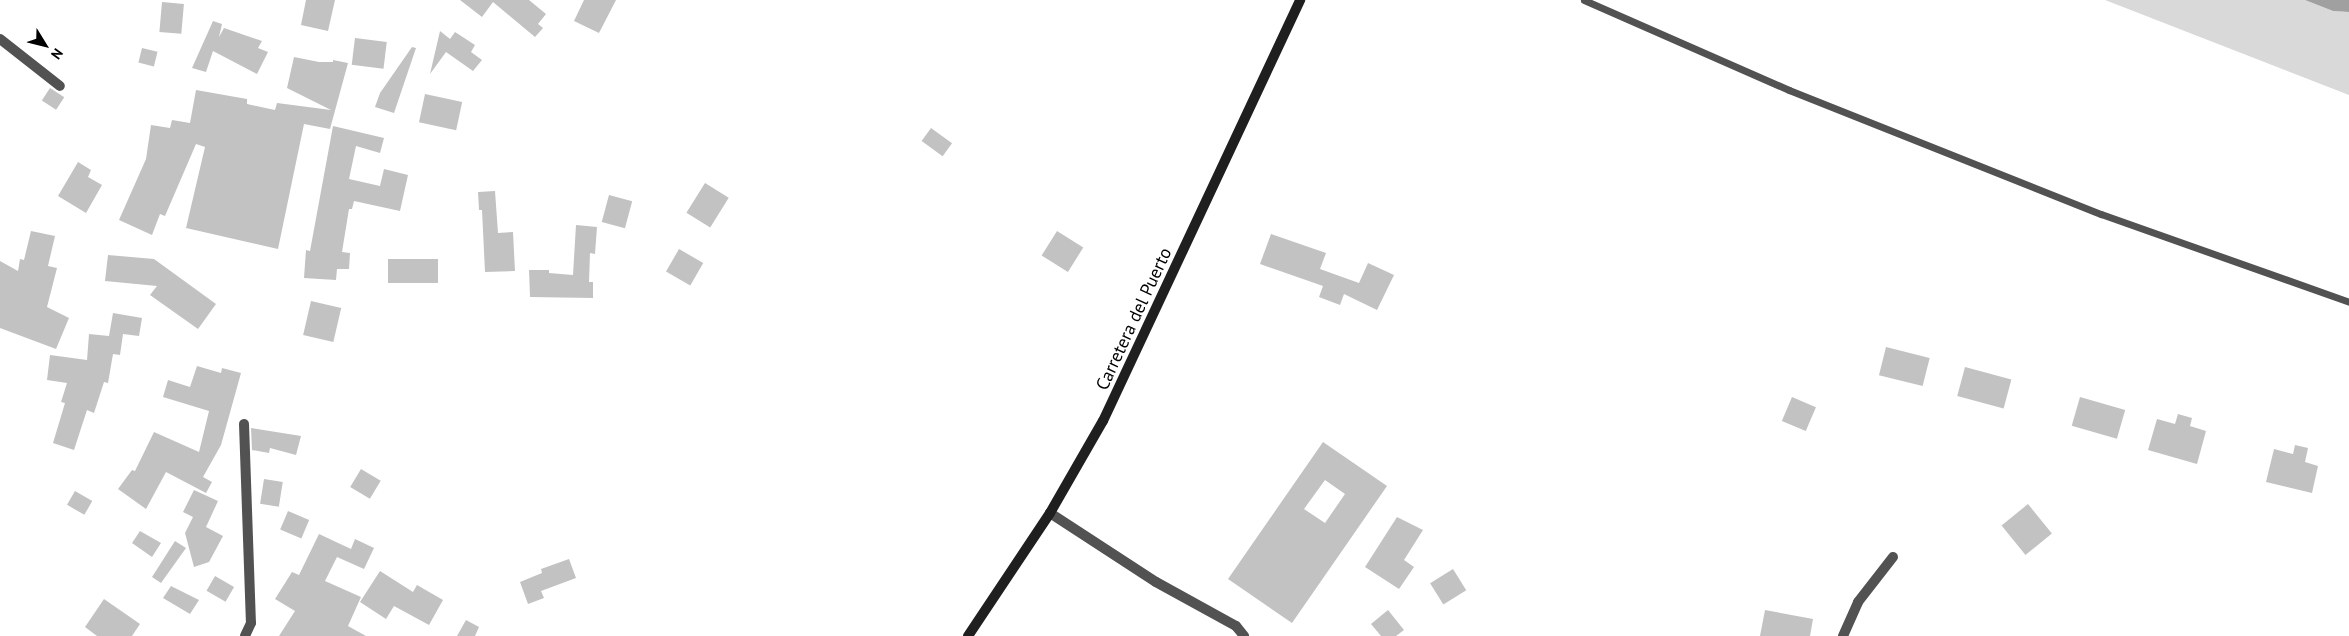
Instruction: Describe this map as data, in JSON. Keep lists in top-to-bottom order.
{
  "streets": {
    "main road": ["Carretera del Puerto"]
  },
  "north": "bottom right"
}
